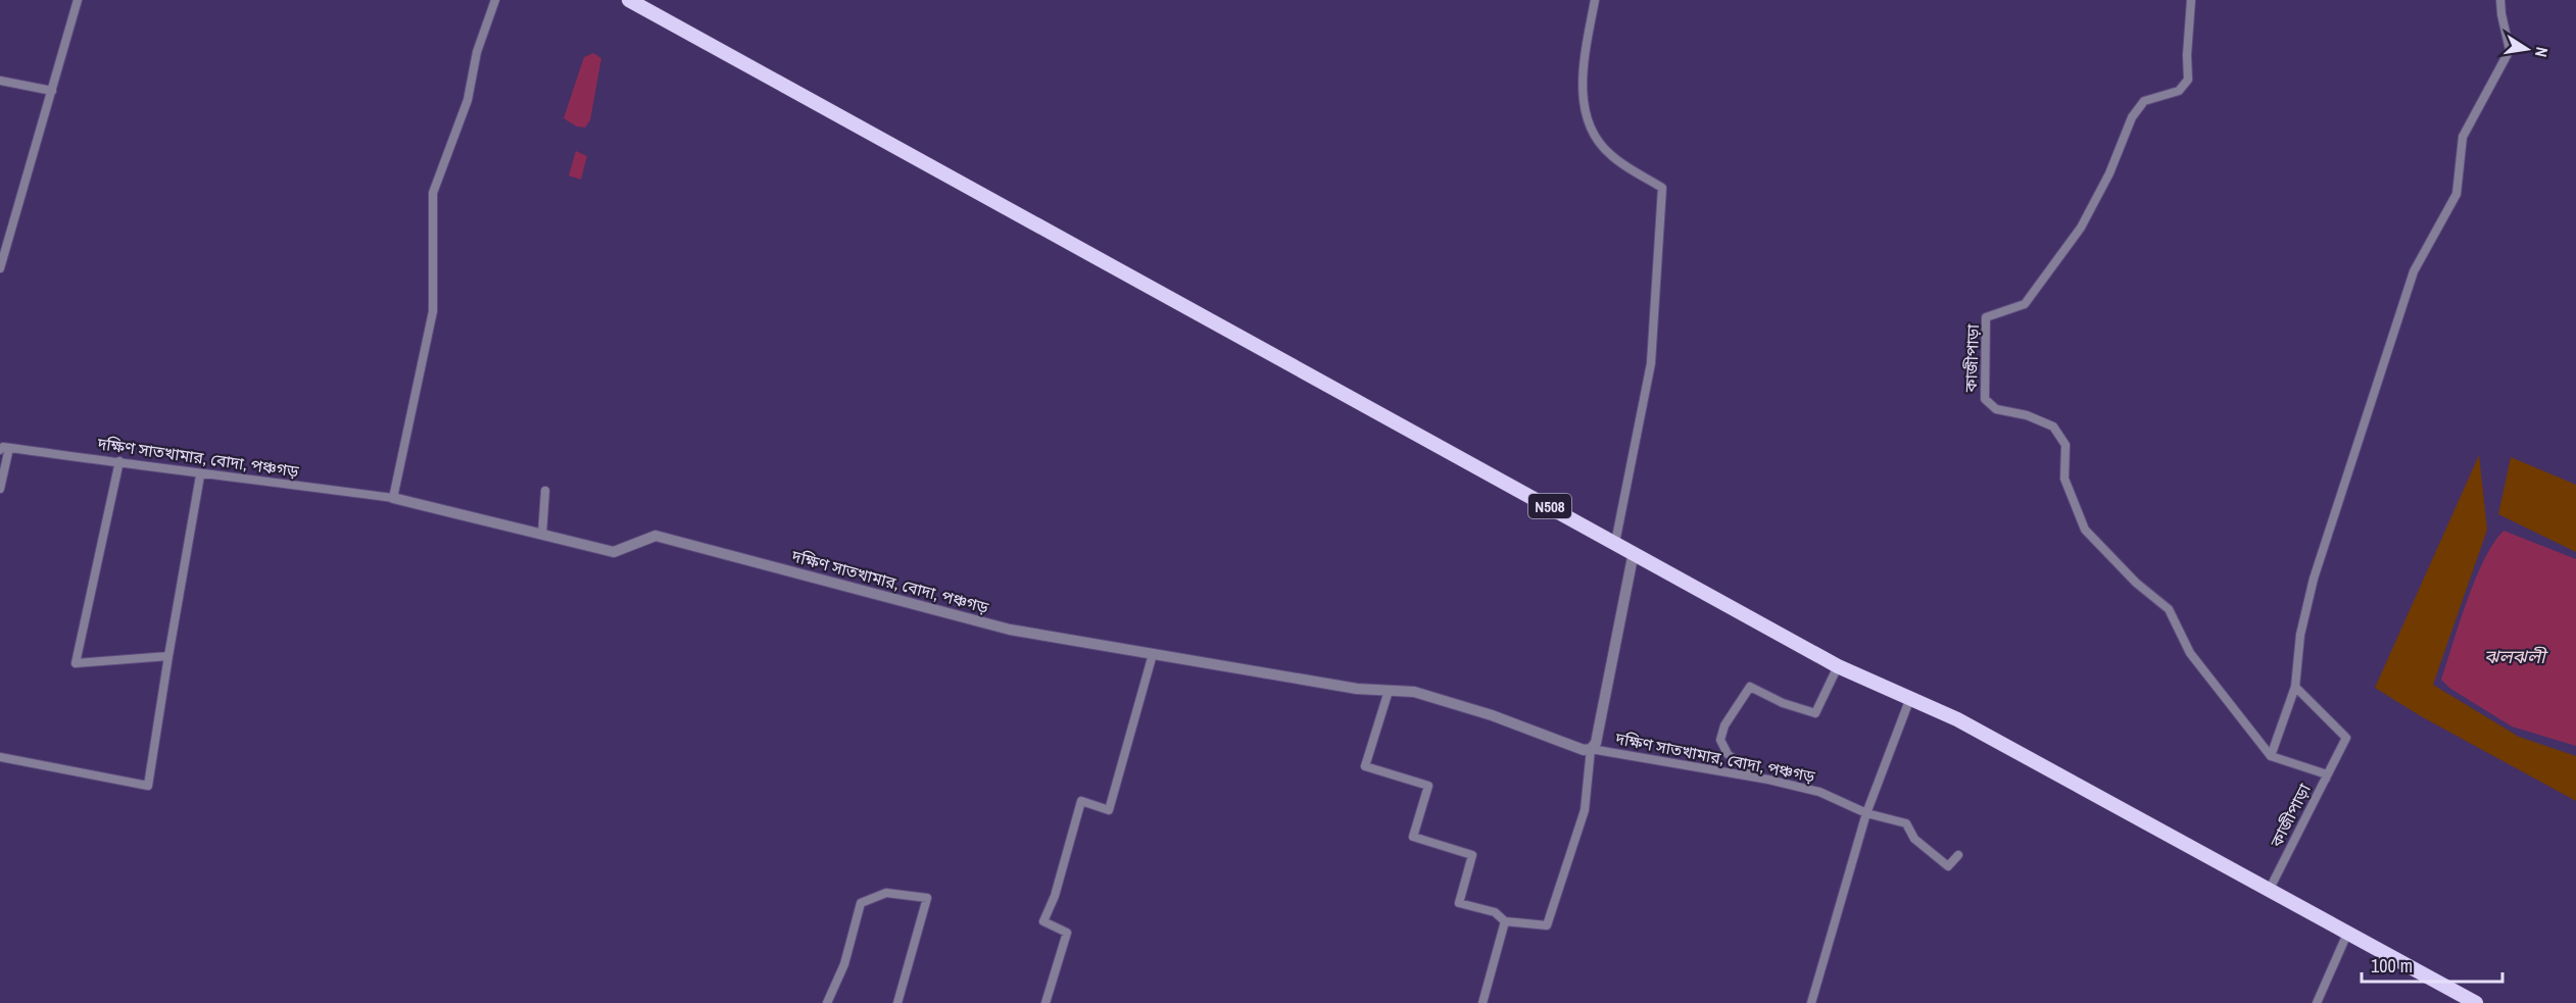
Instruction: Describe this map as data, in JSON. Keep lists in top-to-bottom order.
{
  "streets": {
    "highway": ["N508"],
    "street": ["কাজীপাড়া", "দক্ষিণ সাতখামার, বোদা, পঞ্চগড়"]
  },
  "crossings": [
    ["কাজীপাড়া", "N508"],
    ["দক্ষিণ সাতখামার, বোদা, পঞ্চগড়", "N508"]
  ],
  "water": ["ঝলঝলী"],
  "scale_bar": "100 m",
  "north": "right"
}
